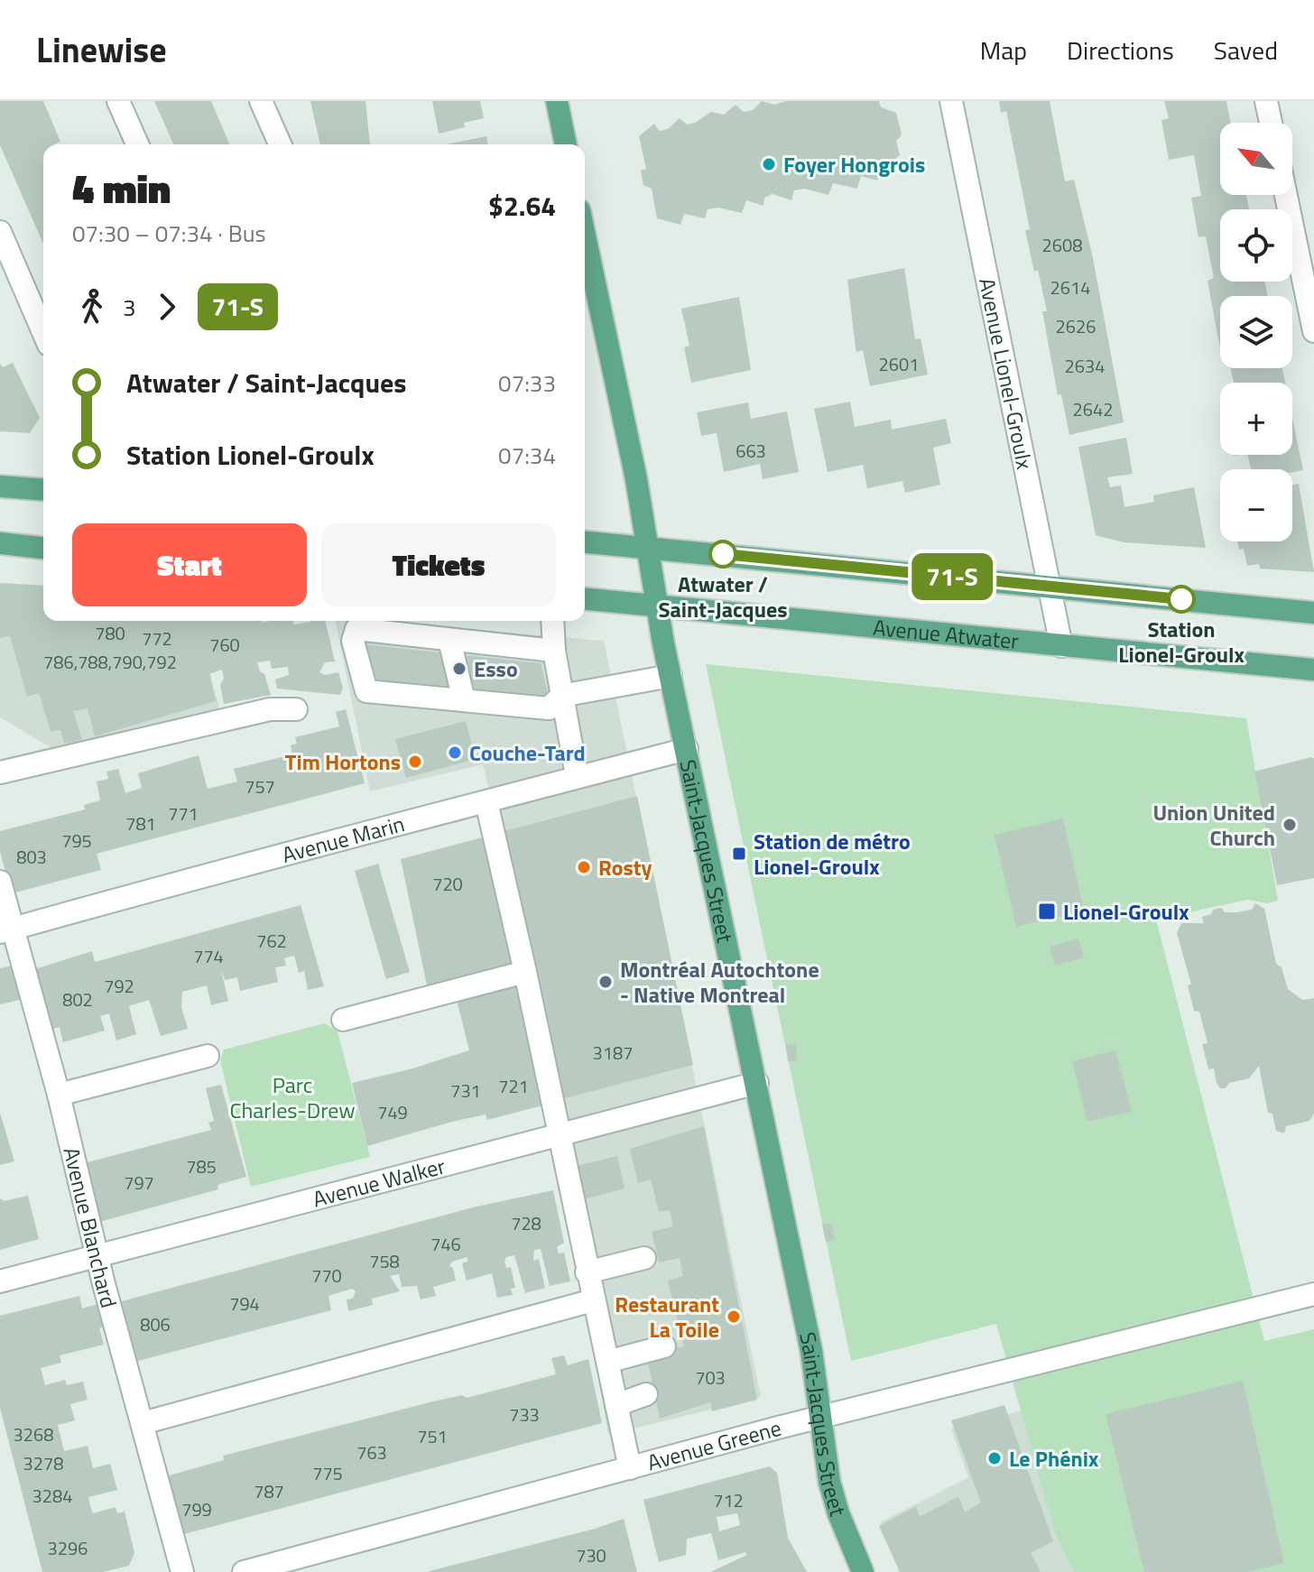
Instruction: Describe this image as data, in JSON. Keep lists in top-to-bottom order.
{
  "streets": {
    "main road": ["Avenue Atwater", "Saint-Jacques Street"],
    "street": [
      "Avenue Lionel-Groulx",
      "Avenue Marin",
      "Avenue Walker",
      "Avenue Blanchard",
      "Avenue Greene"
    ]
  },
  "crossings": [
    ["Avenue Lionel-Groulx", "Avenue Atwater"],
    ["Avenue Atwater", "Saint-Jacques Street"],
    ["Avenue Marin", "Saint-Jacques Street"],
    ["Avenue Marin", "Avenue Blanchard"],
    ["Saint-Jacques Street", "Avenue Walker"],
    ["Saint-Jacques Street", "Avenue Greene"],
    ["Avenue Walker", "Avenue Blanchard"]
  ],
  "parks": ["Parc Charles-Drew"],
  "places": {
    "other": [
      "Foyer Hongrois",
      "Atwater / Saint-Jacques",
      "Station Lionel-Groulx",
      "Esso",
      "Couche-Tard",
      "Tim Hortons",
      "Union United Church",
      "Rosty",
      "Montréal Autochtone - Native Montreal",
      "Restaurant La Toile",
      "Le Phénix"
    ],
    "transit": ["Station de métro Lionel-Groulx", "Lionel-Groulx"]
  },
  "lines": ["bus line 71-S"],
  "house_numbers": [
    "2608",
    "2614",
    "2626",
    "2601",
    "2634",
    "2642",
    "663",
    "780",
    "772",
    "760",
    "786,788,790,792",
    "757",
    "771",
    "781",
    "795",
    "803",
    "720",
    "762",
    "774",
    "792",
    "802",
    "3187",
    "721",
    "731",
    "749",
    "785",
    "797",
    "728",
    "746",
    "758",
    "770",
    "794",
    "806",
    "703",
    "733",
    "3268",
    "751",
    "763",
    "3278",
    "775",
    "787",
    "3284",
    "712",
    "799",
    "3296",
    "730"
  ],
  "north": "top left",
  "page": {
    "header": "Linewise",
    "nav": ["Map", "Directions", "Saved"],
    "on_map": "71-S",
    "map_buttons": ["+", "−"],
    "heading": ["4 min", "07:30 – 07:34 · Bus", "$2.64"],
    "legs": ["3", "71-S"],
    "list": [
      {
        "name": "Atwater / Saint-Jacques",
        "value": "07:33"
      },
      {
        "name": "Station Lionel-Groulx",
        "value": "07:34"
      }
    ],
    "buttons": ["Start", "Tickets"]
  }
}
